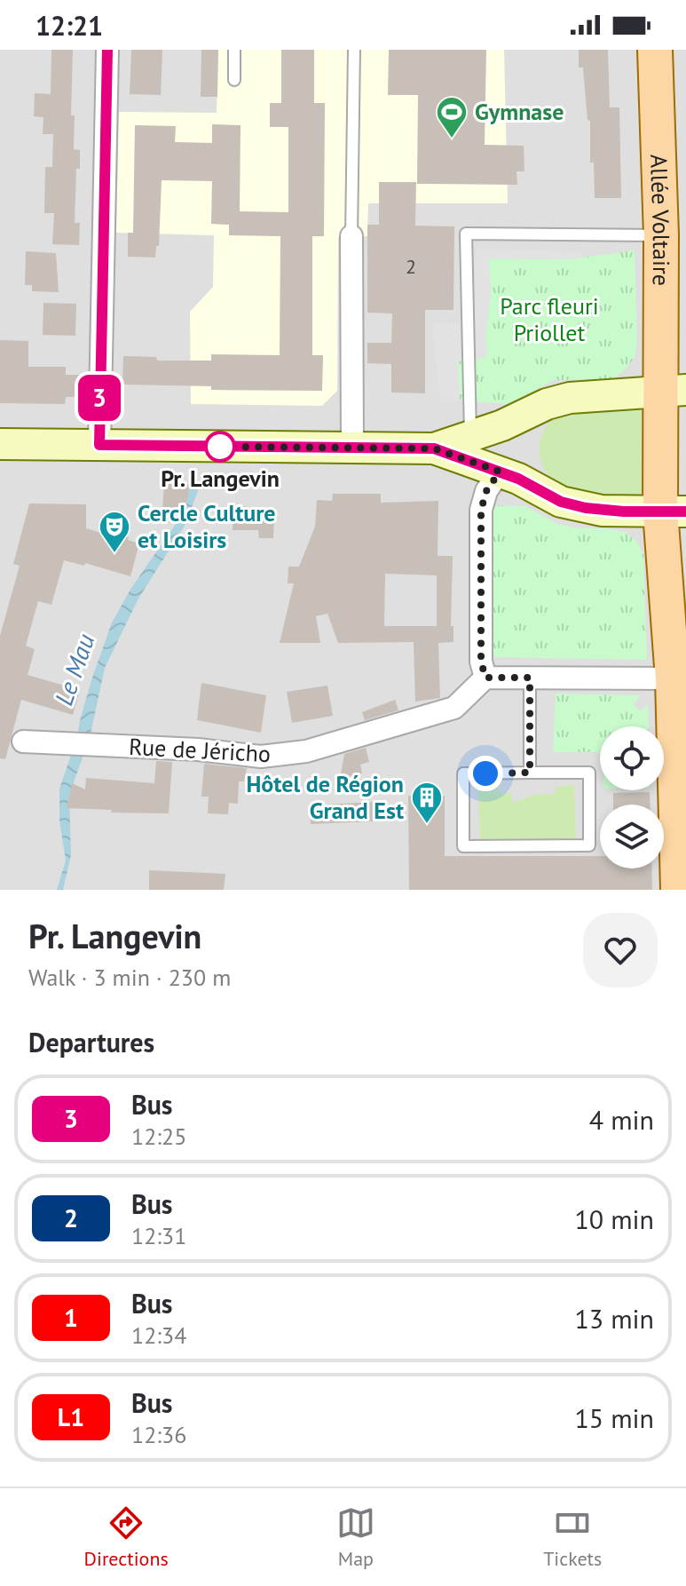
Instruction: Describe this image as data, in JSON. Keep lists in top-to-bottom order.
{
  "streets": {
    "main road": ["Allée Voltaire"],
    "street": ["Rue de Jéricho"]
  },
  "water": ["Le Mau"],
  "parks": ["Parc fleuri Priollet"],
  "places": {
    "sports": ["Gymnase"],
    "other": ["Pr. Langevin"],
    "theatre": ["Cercle Culture et Loisirs"],
    "building": ["Hôtel de Région Grand Est"]
  },
  "lines": ["bus line 3"],
  "house_numbers": ["2"],
  "page": {
    "status": "12:21",
    "on_map": "3",
    "heading": [
      ["Pr. Langevin", "Walk · 3 min · 230 m"],
      "Departures"
    ],
    "list": [
      {
        "mark": "3",
        "name": "Bus",
        "note": "12:25",
        "value": "4 min"
      },
      {
        "mark": "2",
        "name": "Bus",
        "note": "12:31",
        "value": "10 min"
      },
      {
        "mark": "1",
        "name": "Bus",
        "note": "12:34",
        "value": "13 min"
      },
      {
        "mark": "L1",
        "name": "Bus",
        "note": "12:36",
        "value": "15 min"
      }
    ],
    "tabs": ["Directions", "Map", "Tickets"]
  }
}
